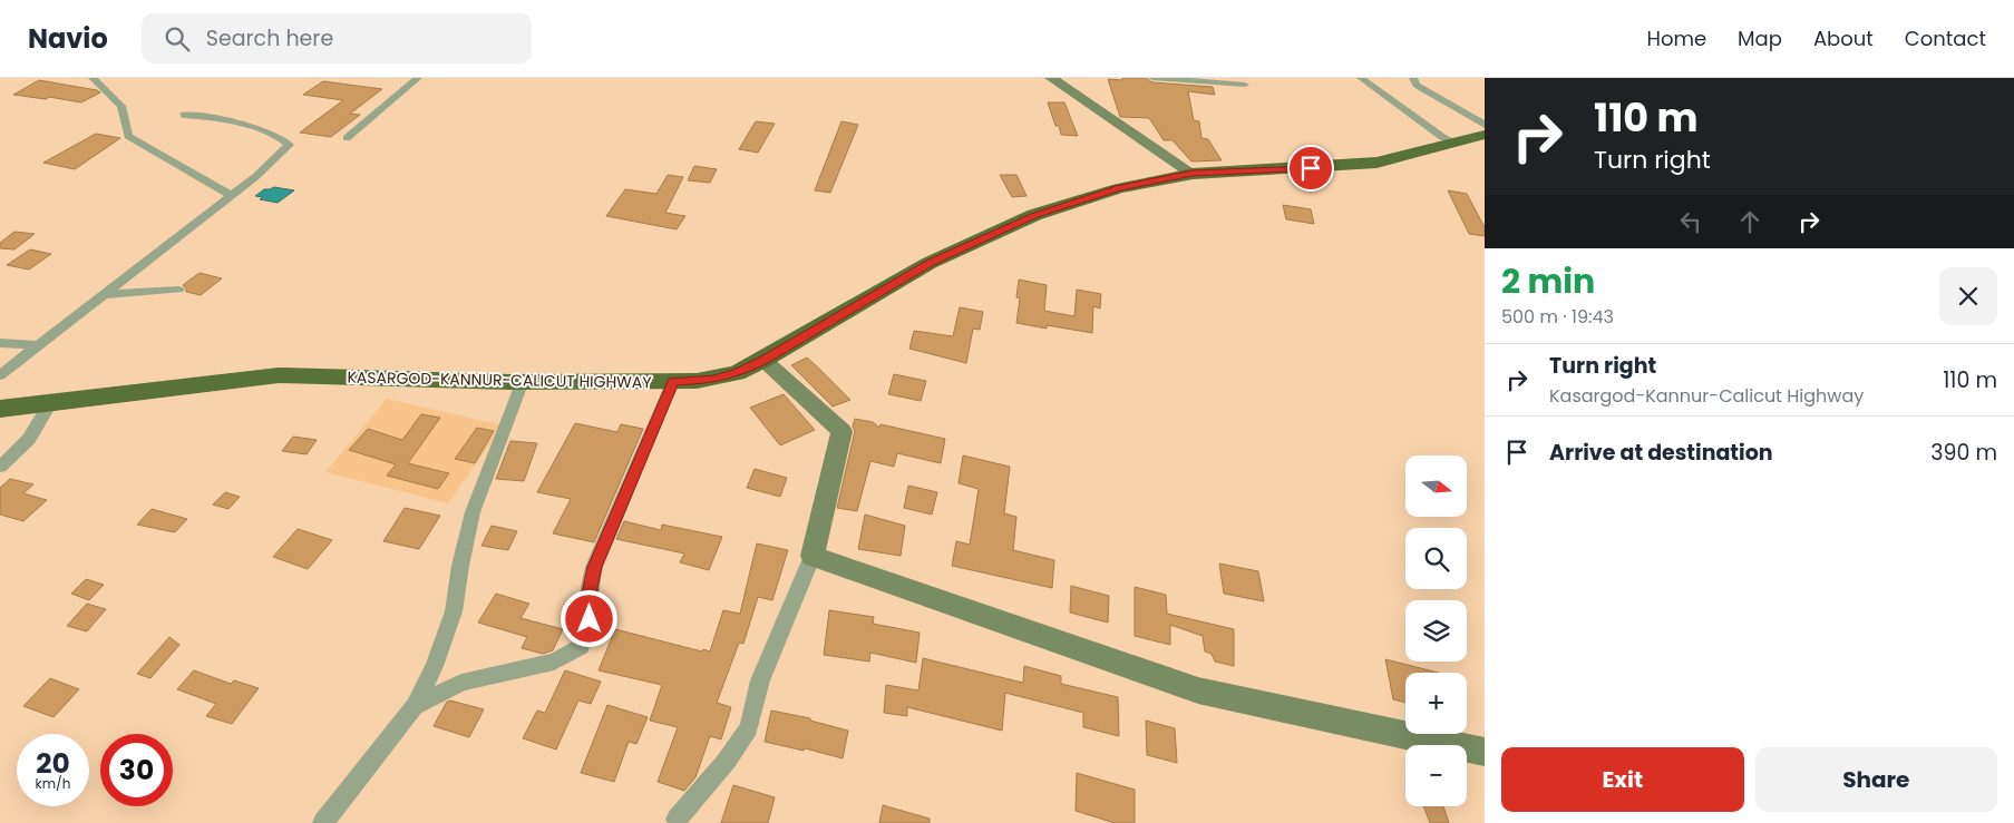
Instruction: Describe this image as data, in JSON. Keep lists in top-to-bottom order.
{
  "streets": {
    "highway": ["KASARGOD-KANNUR-CALICUT HIGHWAY"]
  },
  "north": "right",
  "page": {
    "header": "Navio",
    "search": "Search here",
    "nav": [
      "Home",
      "Map",
      "About",
      "Contact"
    ],
    "turn": ["110 m", "Turn right"],
    "heading": ["2 min", "500 m · 19:43"],
    "list": [
      {
        "name": "Turn right",
        "note": "Kasargod-Kannur-Calicut Highway",
        "value": "110 m"
      },
      {
        "name": "Arrive at destination",
        "value": "390 m"
      }
    ],
    "map_buttons": ["+", "−"],
    "speed": "20 km/h",
    "limit": "30",
    "buttons": ["Exit", "Share"]
  }
}
